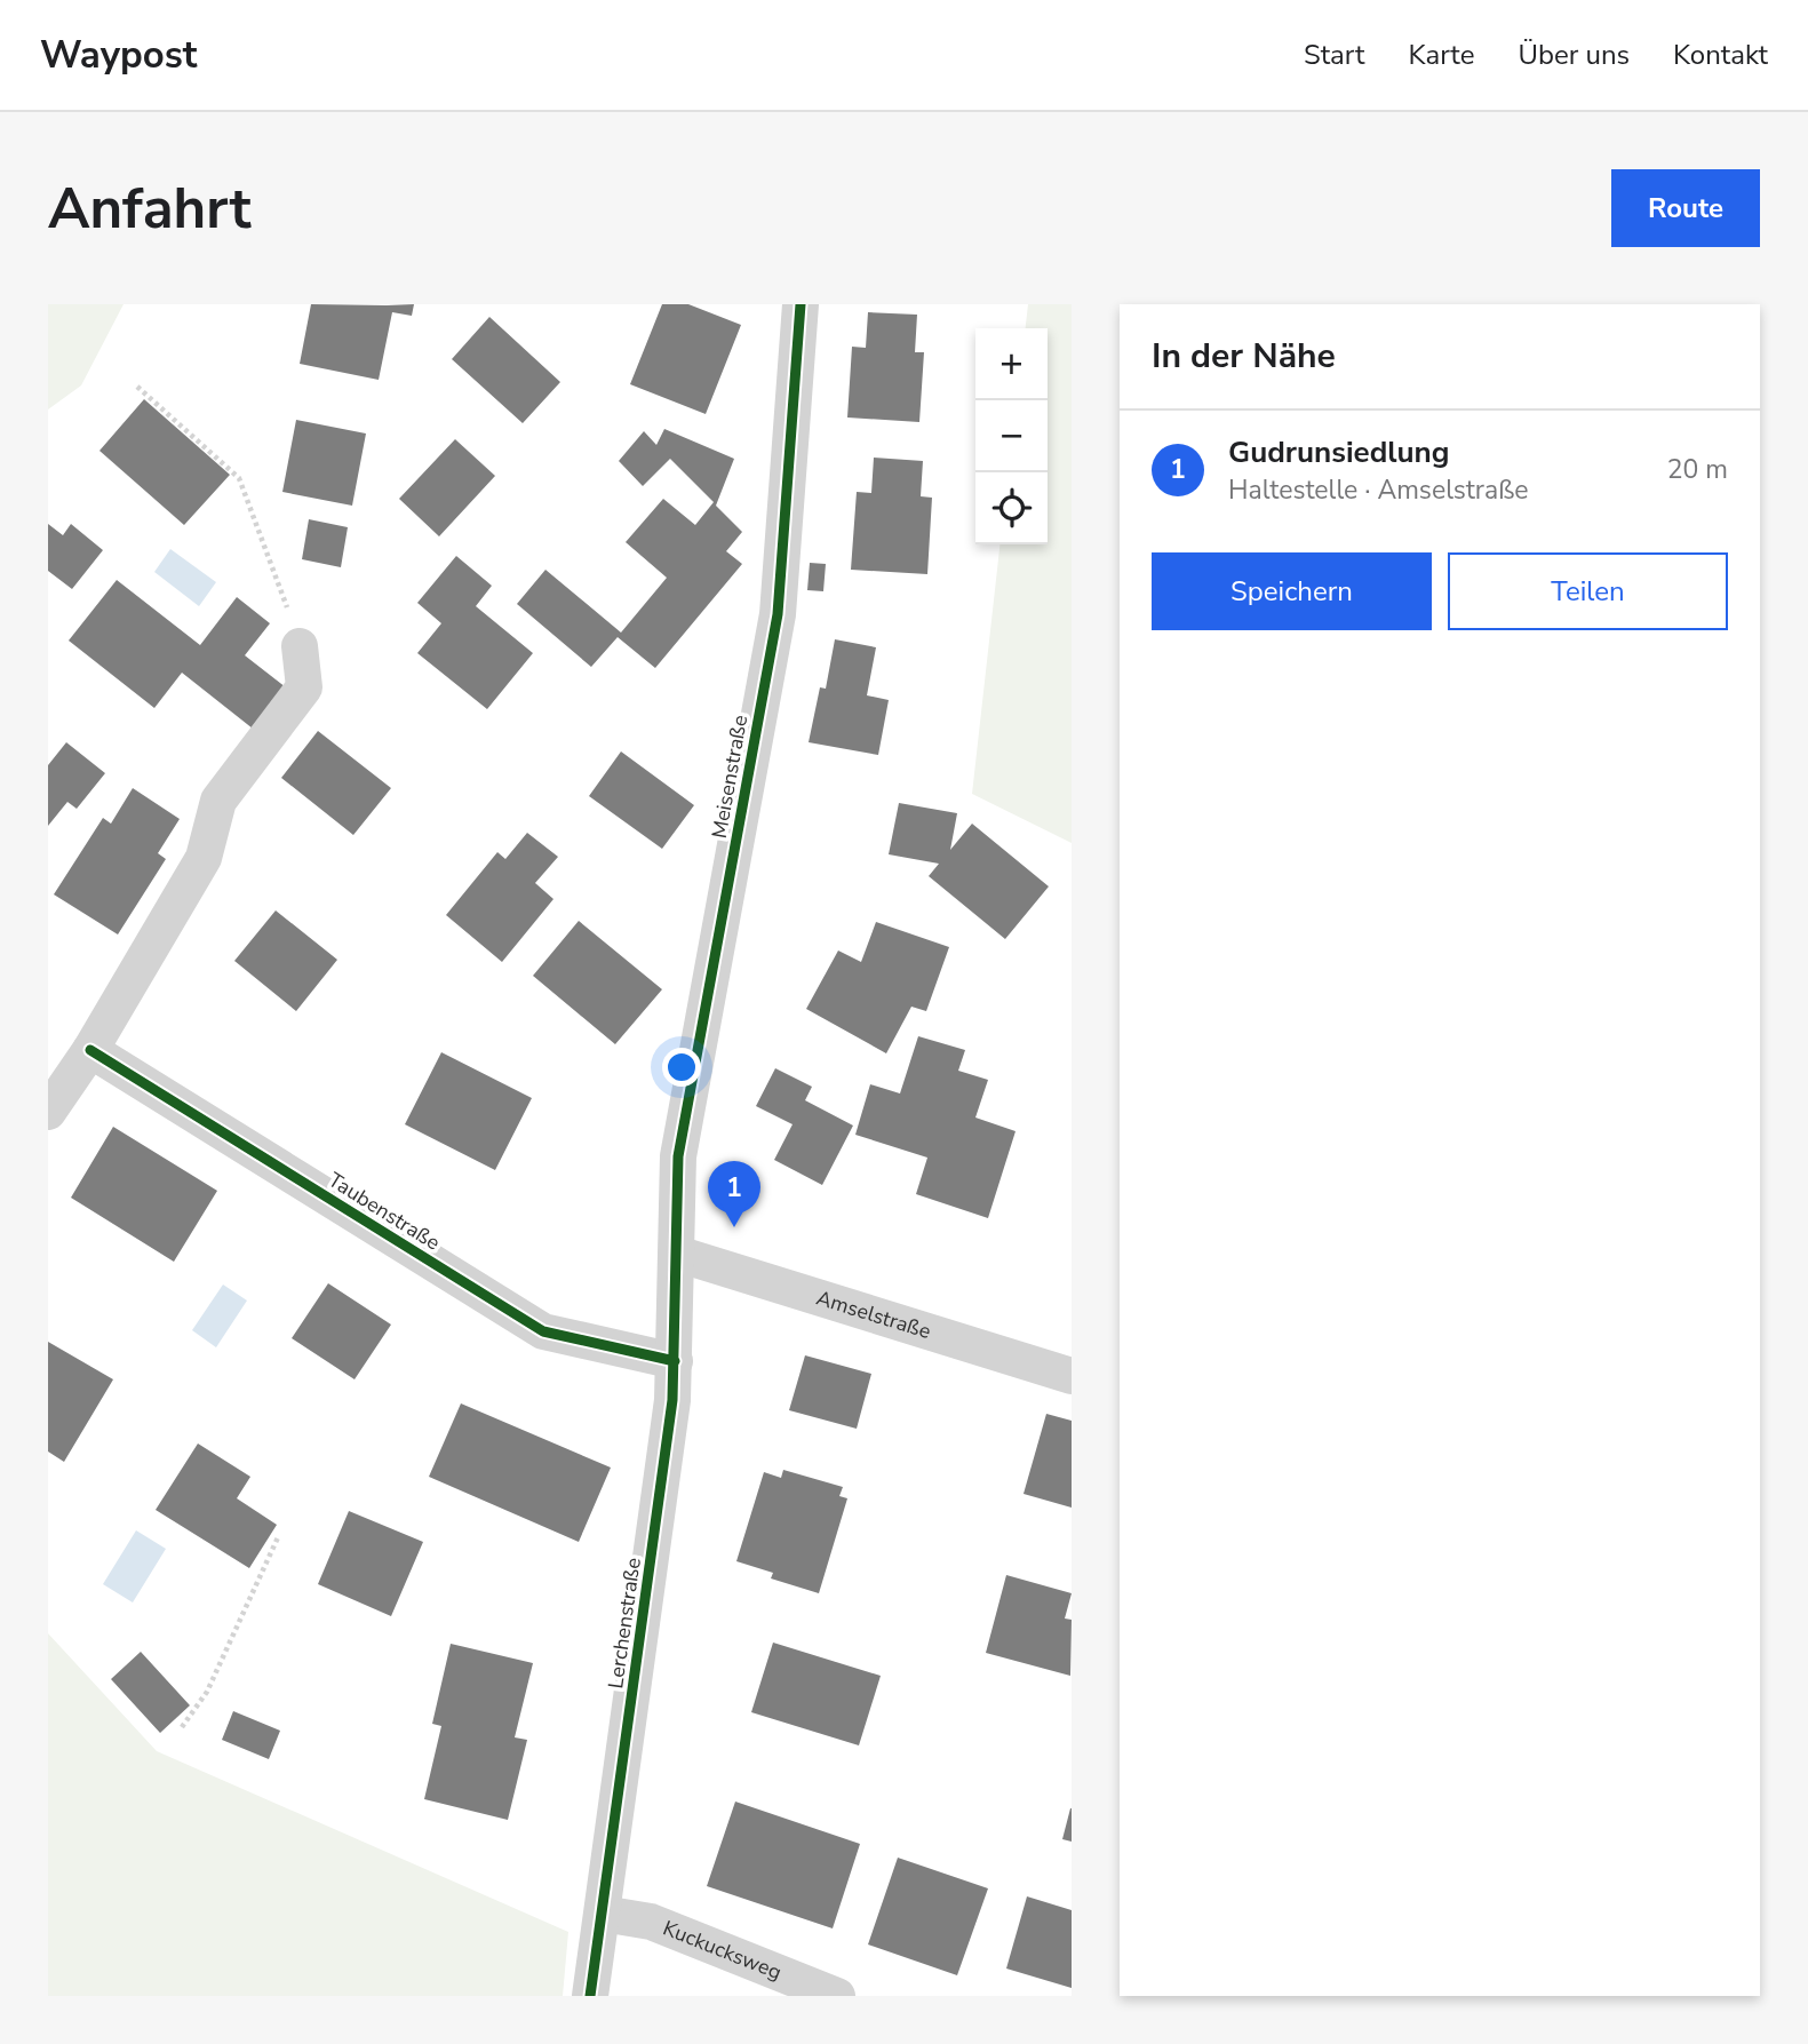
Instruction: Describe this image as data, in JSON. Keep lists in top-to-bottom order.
{
  "streets": {
    "street": [
      "Meisenstraße",
      "Taubenstraße",
      "Amselstraße",
      "Lerchenstraße",
      "Kuckucksweg"
    ]
  },
  "crossings": [
    ["Meisenstraße", "Amselstraße"],
    ["Meisenstraße", "Lerchenstraße"],
    ["Taubenstraße", "Lerchenstraße"],
    ["Amselstraße", "Lerchenstraße"],
    ["Lerchenstraße", "Kuckucksweg"]
  ],
  "page": {
    "header": "Waypost",
    "nav": [
      "Start",
      "Karte",
      "Über uns",
      "Kontakt"
    ],
    "buttons": [
      "Route",
      ["Speichern", "Teilen"]
    ],
    "title": "Anfahrt",
    "heading": "In der Nähe",
    "map_buttons": ["+", "−"],
    "list": [
      {
        "mark": "1",
        "name": "Gudrunsiedlung",
        "note": "Haltestelle · Amselstraße",
        "value": "20 m"
      }
    ],
    "pins": "1"
  }
}
